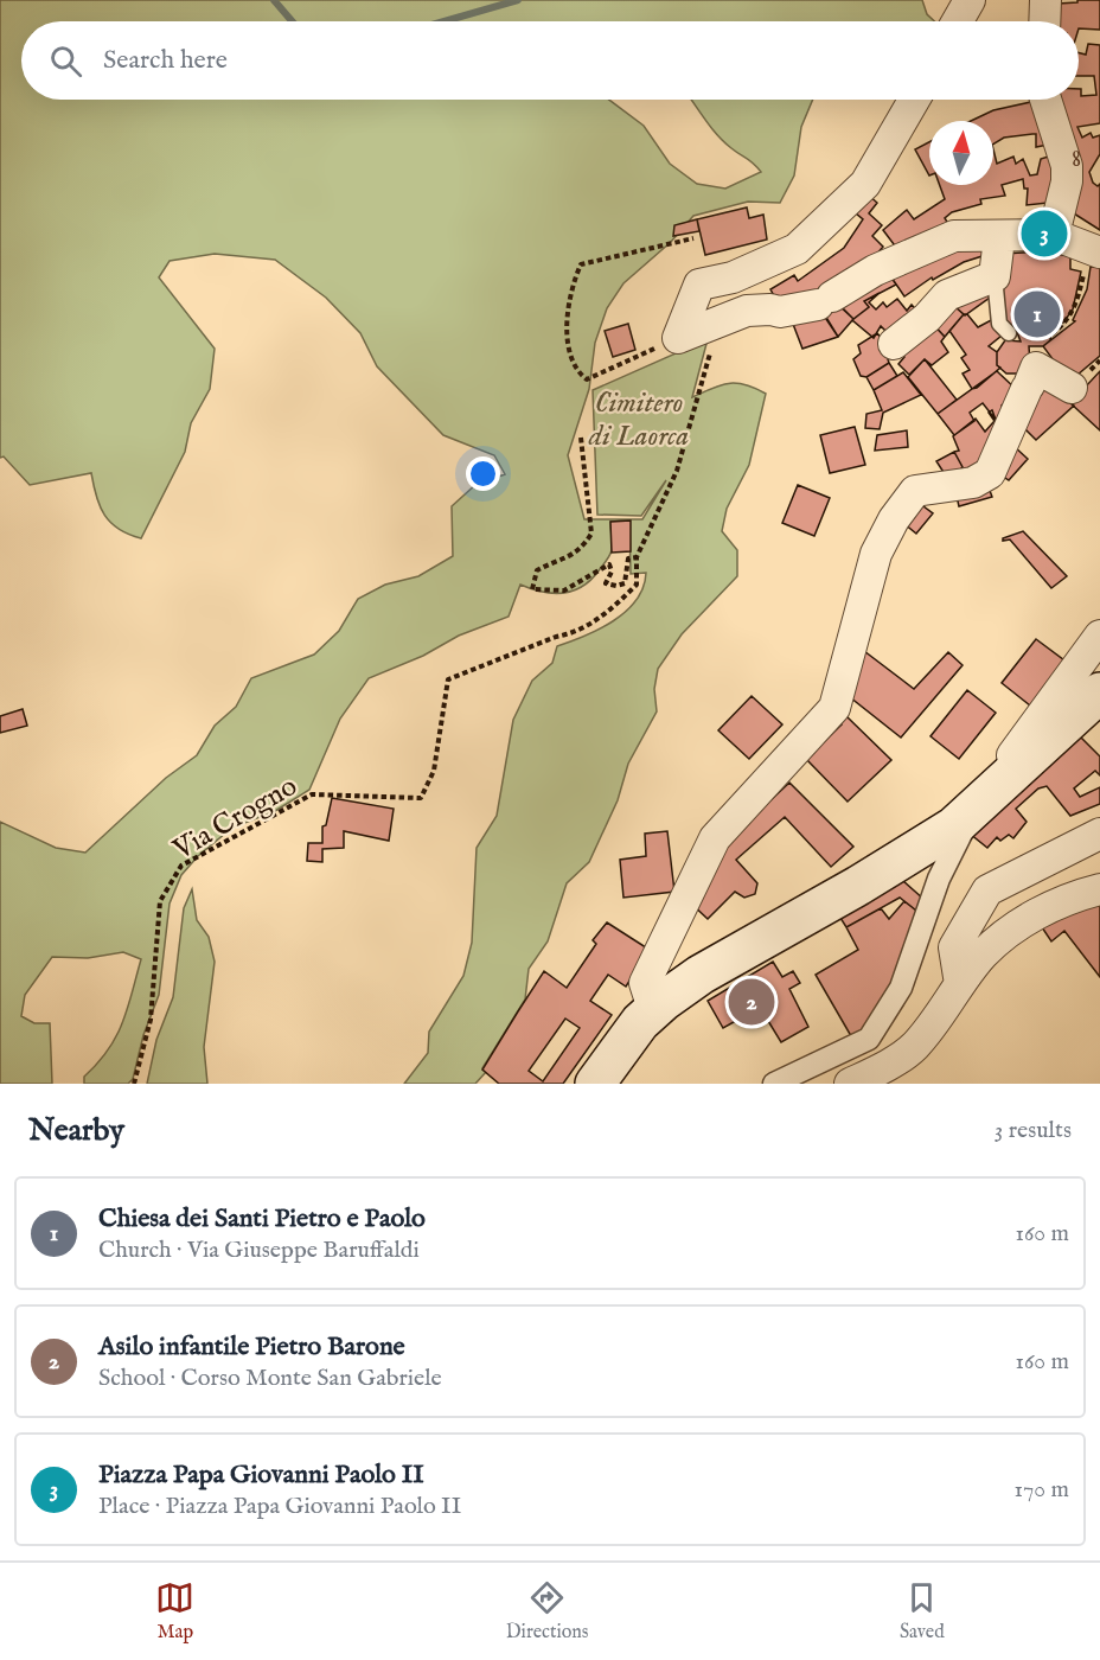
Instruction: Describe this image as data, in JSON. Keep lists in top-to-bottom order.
{
  "streets": {
    "path": ["Via Crogno"]
  },
  "parks": ["Cimitero di Laorca"],
  "house_numbers": ["8"],
  "north": "top",
  "page": {
    "search": "Search here",
    "pins": ["3", "1", "2"],
    "heading": ["Nearby", "3 results"],
    "list": [
      {
        "mark": "1",
        "name": "Chiesa dei Santi Pietro e Paolo",
        "note": "Church · Via Giuseppe Baruffaldi",
        "value": "160 m"
      },
      {
        "mark": "2",
        "name": "Asilo infantile Pietro Barone",
        "note": "School · Corso Monte San Gabriele",
        "value": "160 m"
      },
      {
        "mark": "3",
        "name": "Piazza Papa Giovanni Paolo II",
        "note": "Place · Piazza Papa Giovanni Paolo II",
        "value": "170 m"
      }
    ],
    "nav": ["Map", "Directions", "Saved"]
  }
}
